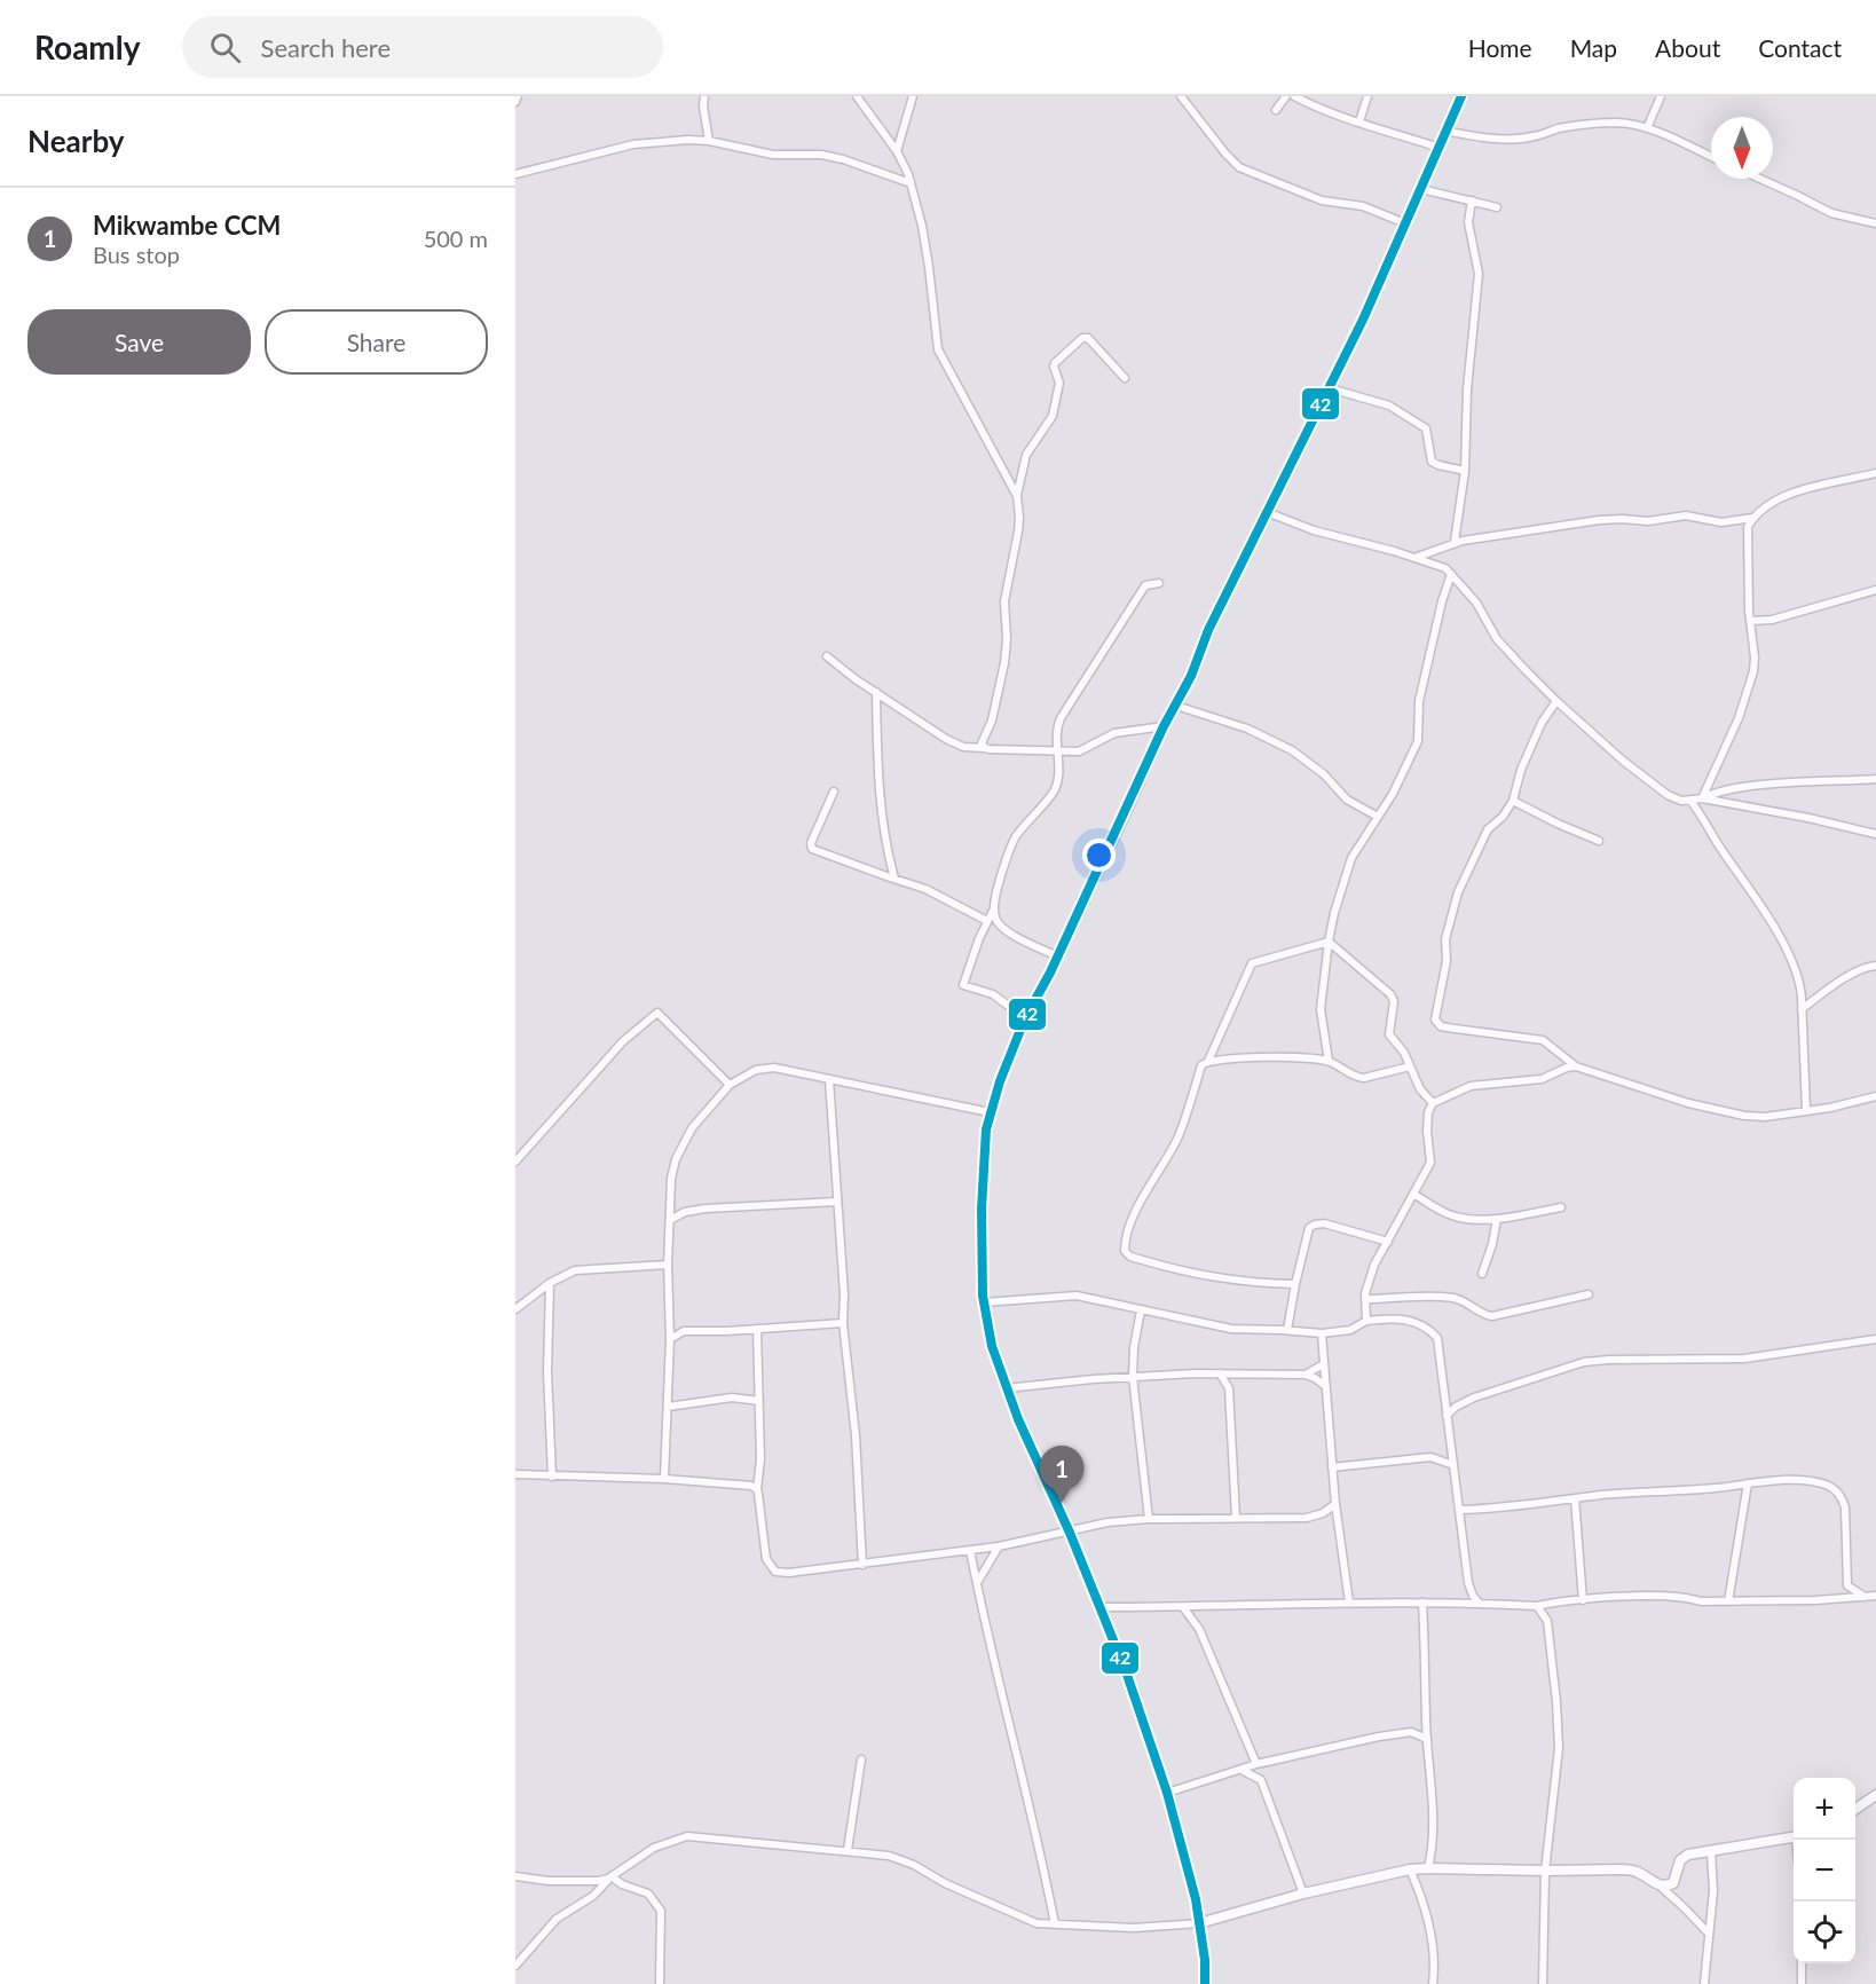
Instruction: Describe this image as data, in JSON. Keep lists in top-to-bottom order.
{
  "lines": ["transit line 42"],
  "north": "bottom",
  "page": {
    "header": "Roamly",
    "search": "Search here",
    "nav": [
      "Home",
      "Map",
      "About",
      "Contact"
    ],
    "heading": "Nearby",
    "list": [
      {
        "mark": "1",
        "name": "Mikwambe CCM",
        "note": "Bus stop",
        "value": "500 m"
      }
    ],
    "buttons": ["Save", "Share"],
    "pins": "1",
    "map_buttons": ["+", "−"]
  }
}
